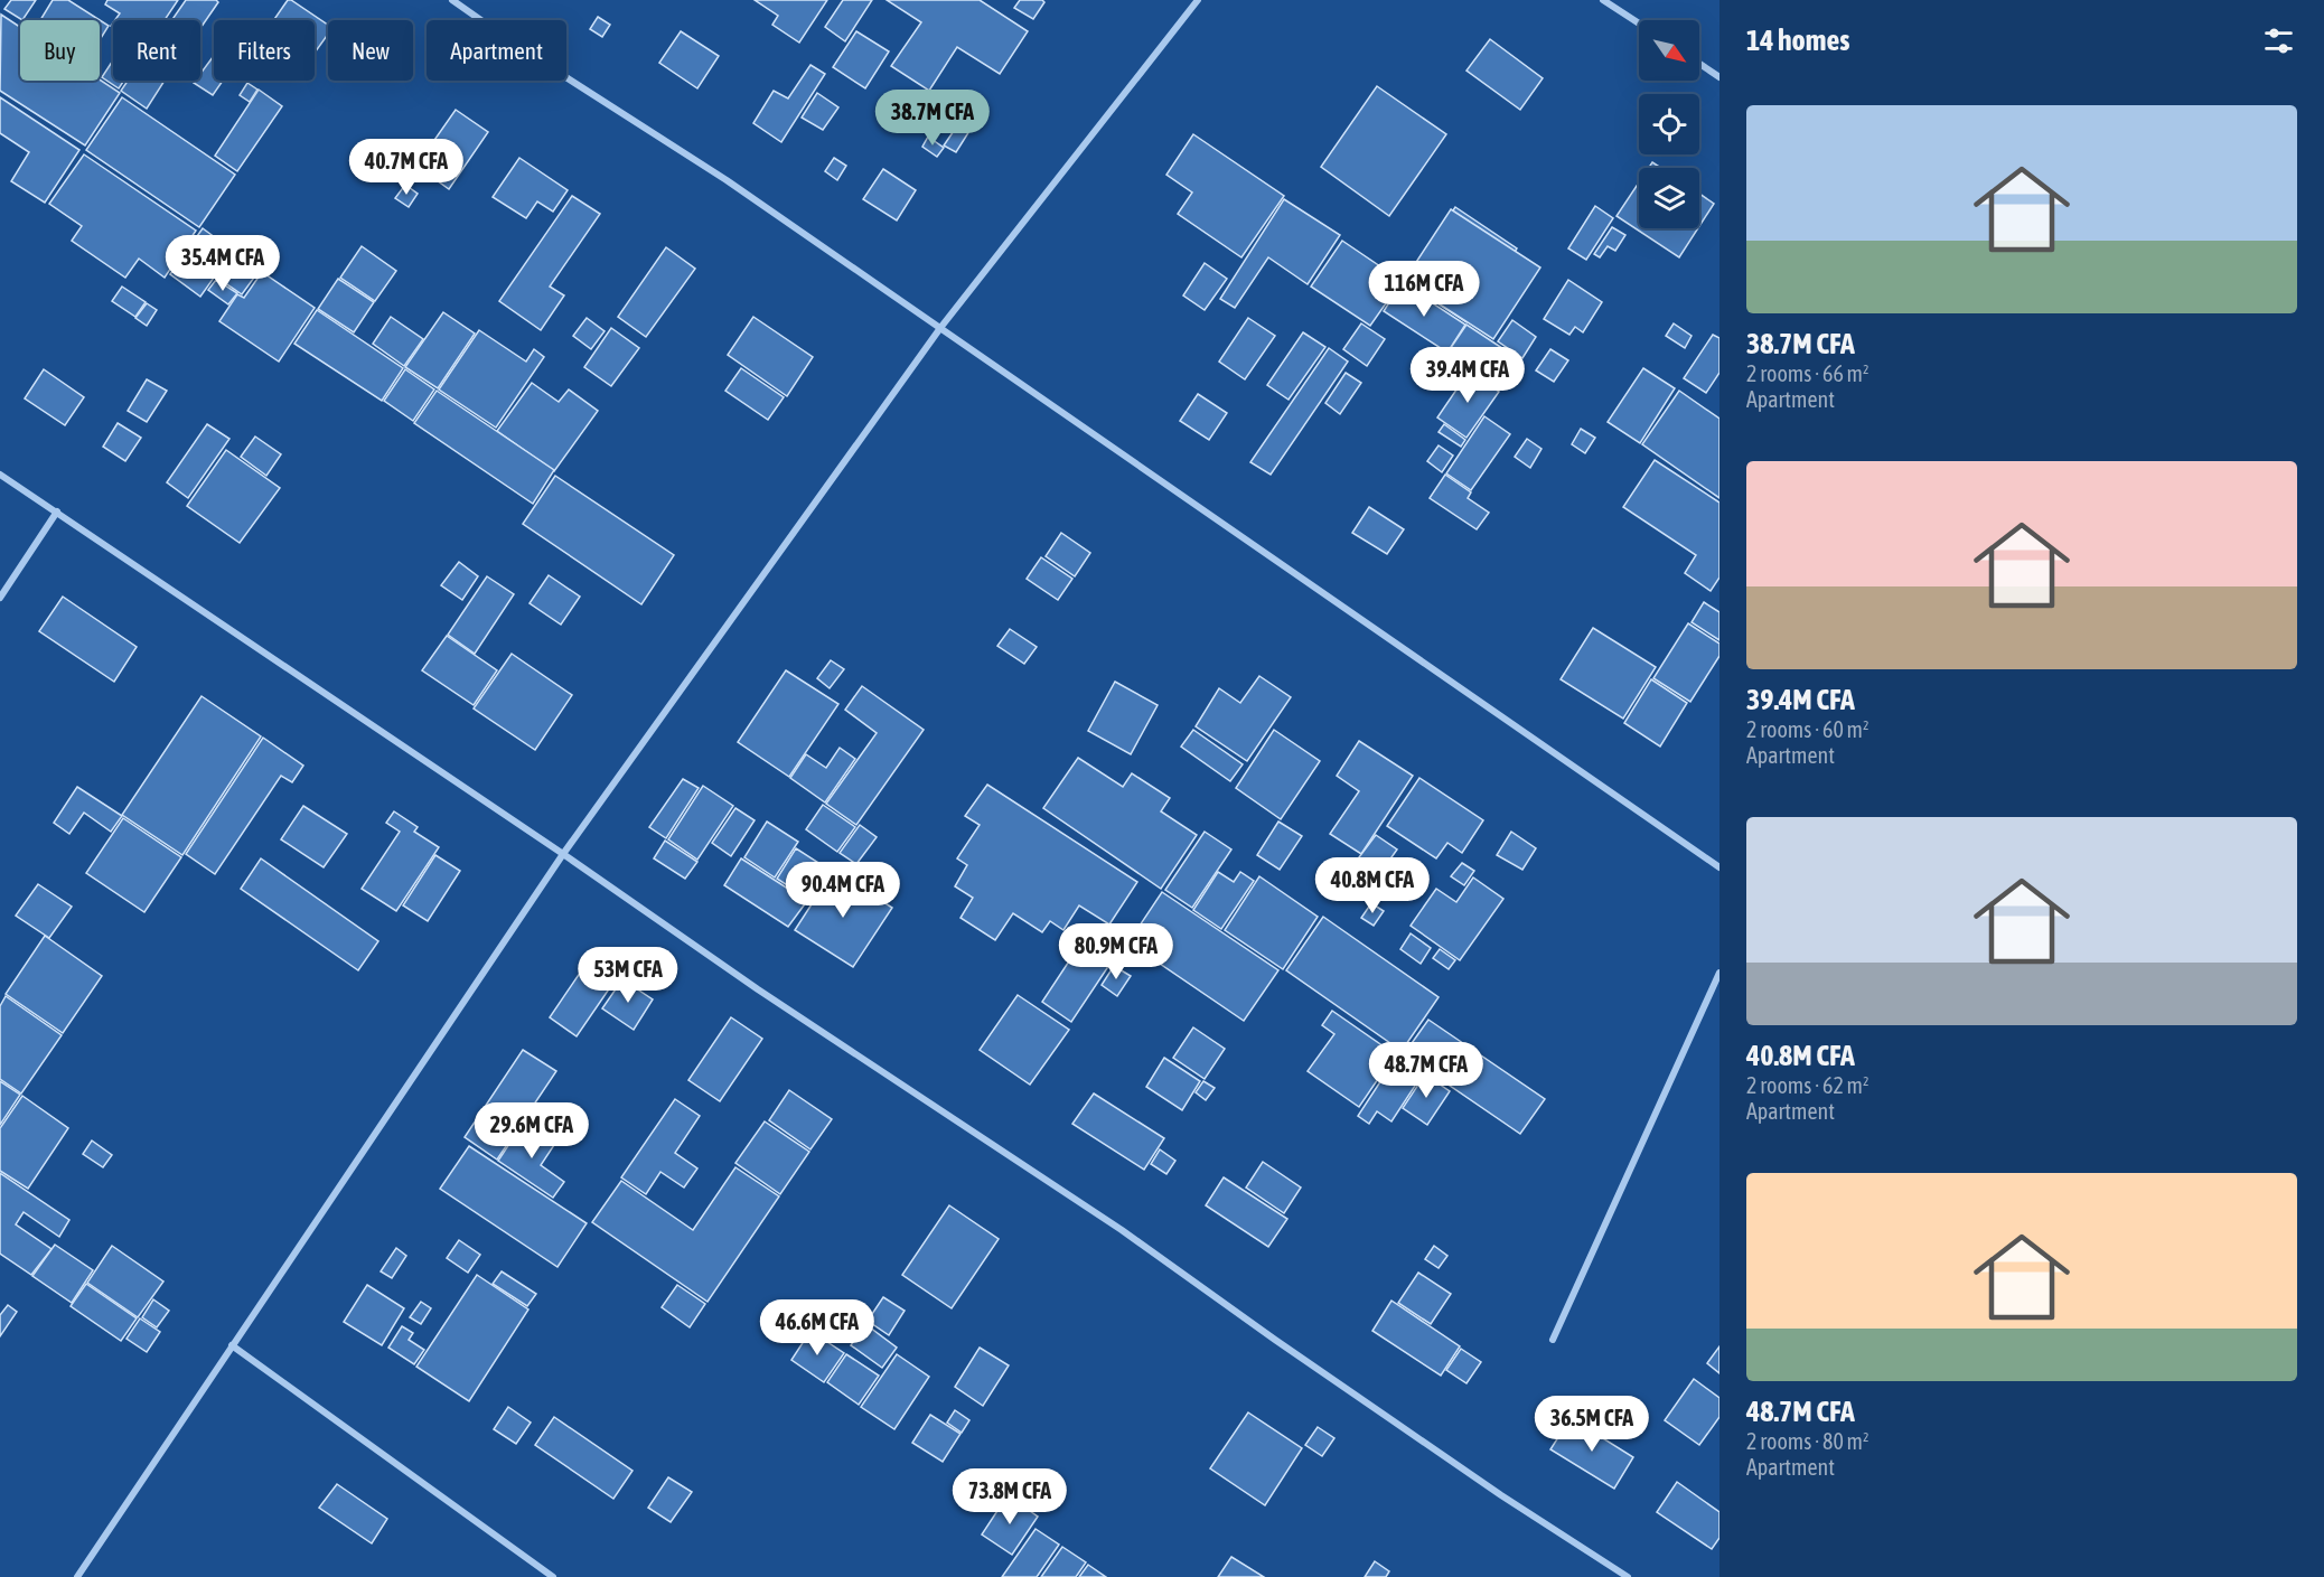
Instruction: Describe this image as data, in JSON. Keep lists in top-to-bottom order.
{
  "north": "bottom right",
  "page": {
    "heading": "14 homes",
    "chip": [
      "Buy",
      "Rent",
      "Filters",
      "New",
      "Apartment"
    ],
    "list": [
      {
        "name": "38.7M CFA",
        "note": "2 rooms · 66 m² · Apartment"
      },
      {
        "name": "39.4M CFA",
        "note": "2 rooms · 60 m² · Apartment"
      },
      {
        "name": "40.8M CFA",
        "note": "2 rooms · 62 m² · Apartment"
      },
      {
        "name": "48.7M CFA",
        "note": "2 rooms · 80 m² · Apartment"
      }
    ],
    "price": [
      "38.7M CFA",
      "40.7M CFA",
      "35.4M CFA",
      "116M CFA",
      "39.4M CFA",
      "40.8M CFA",
      "90.4M CFA",
      "80.9M CFA",
      "53M CFA",
      "48.7M CFA",
      "29.6M CFA",
      "46.6M CFA",
      "36.5M CFA",
      "73.8M CFA"
    ]
  }
}
